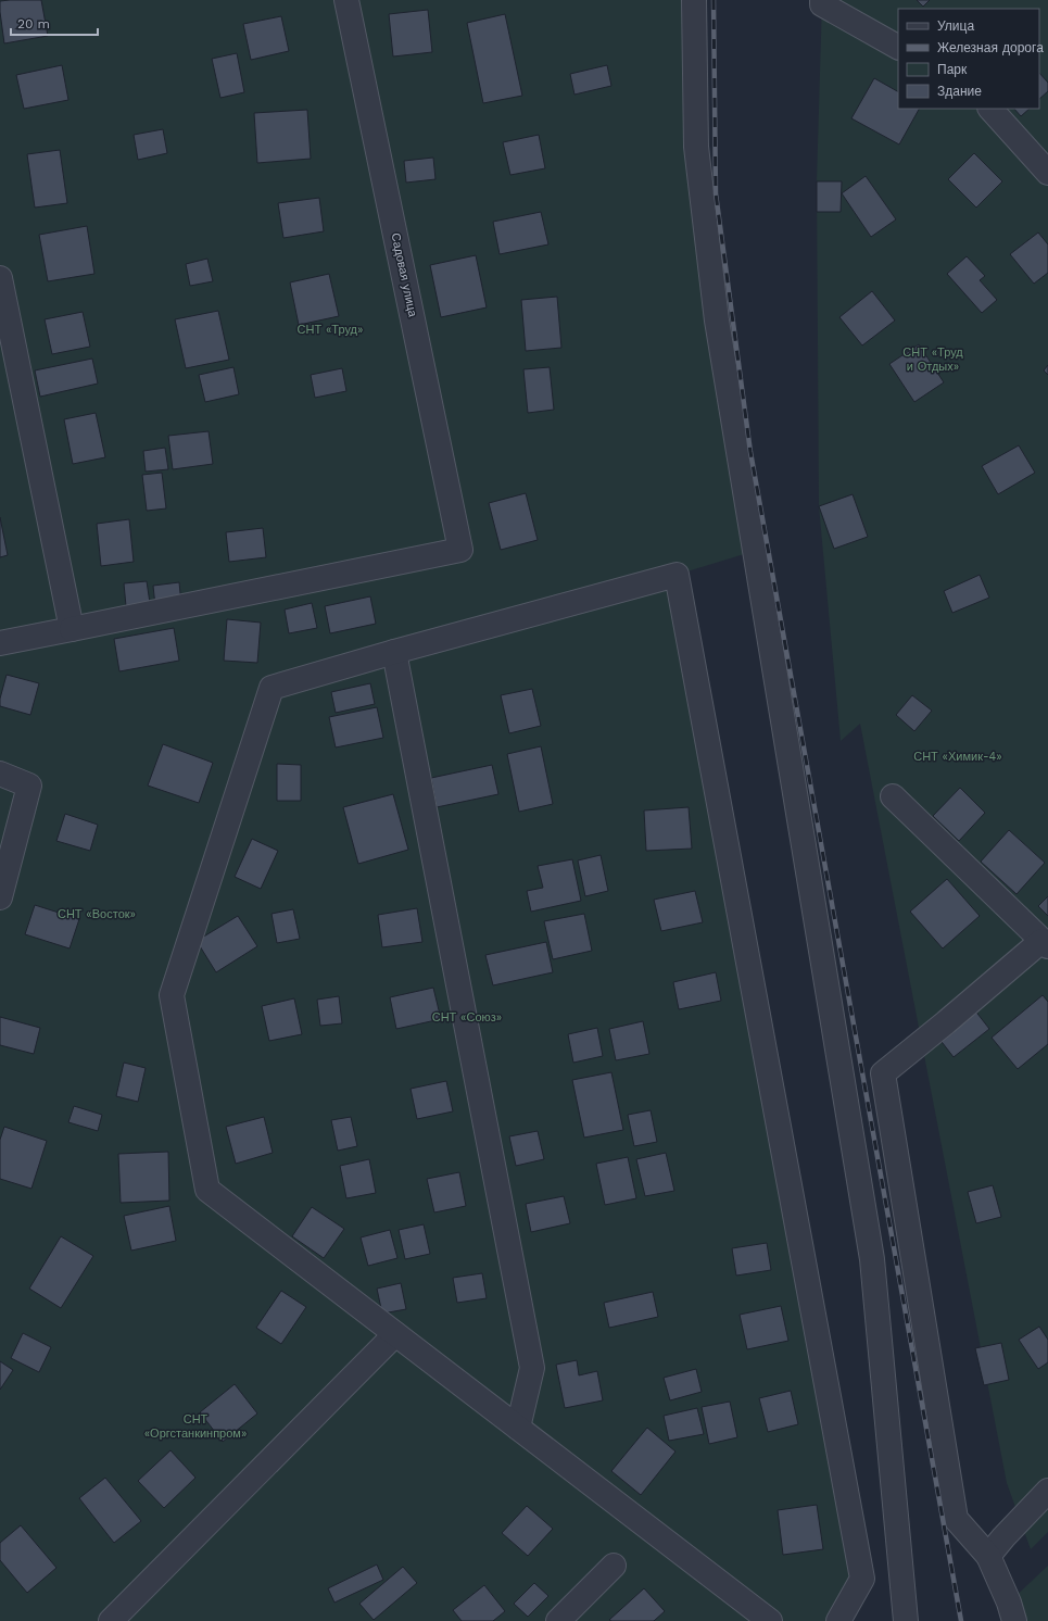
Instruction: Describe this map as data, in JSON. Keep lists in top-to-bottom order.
{
  "streets": {
    "street": ["Садовая улица"]
  },
  "parks": [
    "СНТ «Труд»",
    "СНТ «Труд и Отдых»",
    "СНТ «Химик-4»",
    "СНТ «Восток»",
    "СНТ «Союз»",
    "СНТ «Оргстанкинпром»"
  ],
  "legend": [
    "Улица",
    "Железная дорога",
    "Парк",
    "Здание"
  ],
  "scale_bar": "20 m"
}
